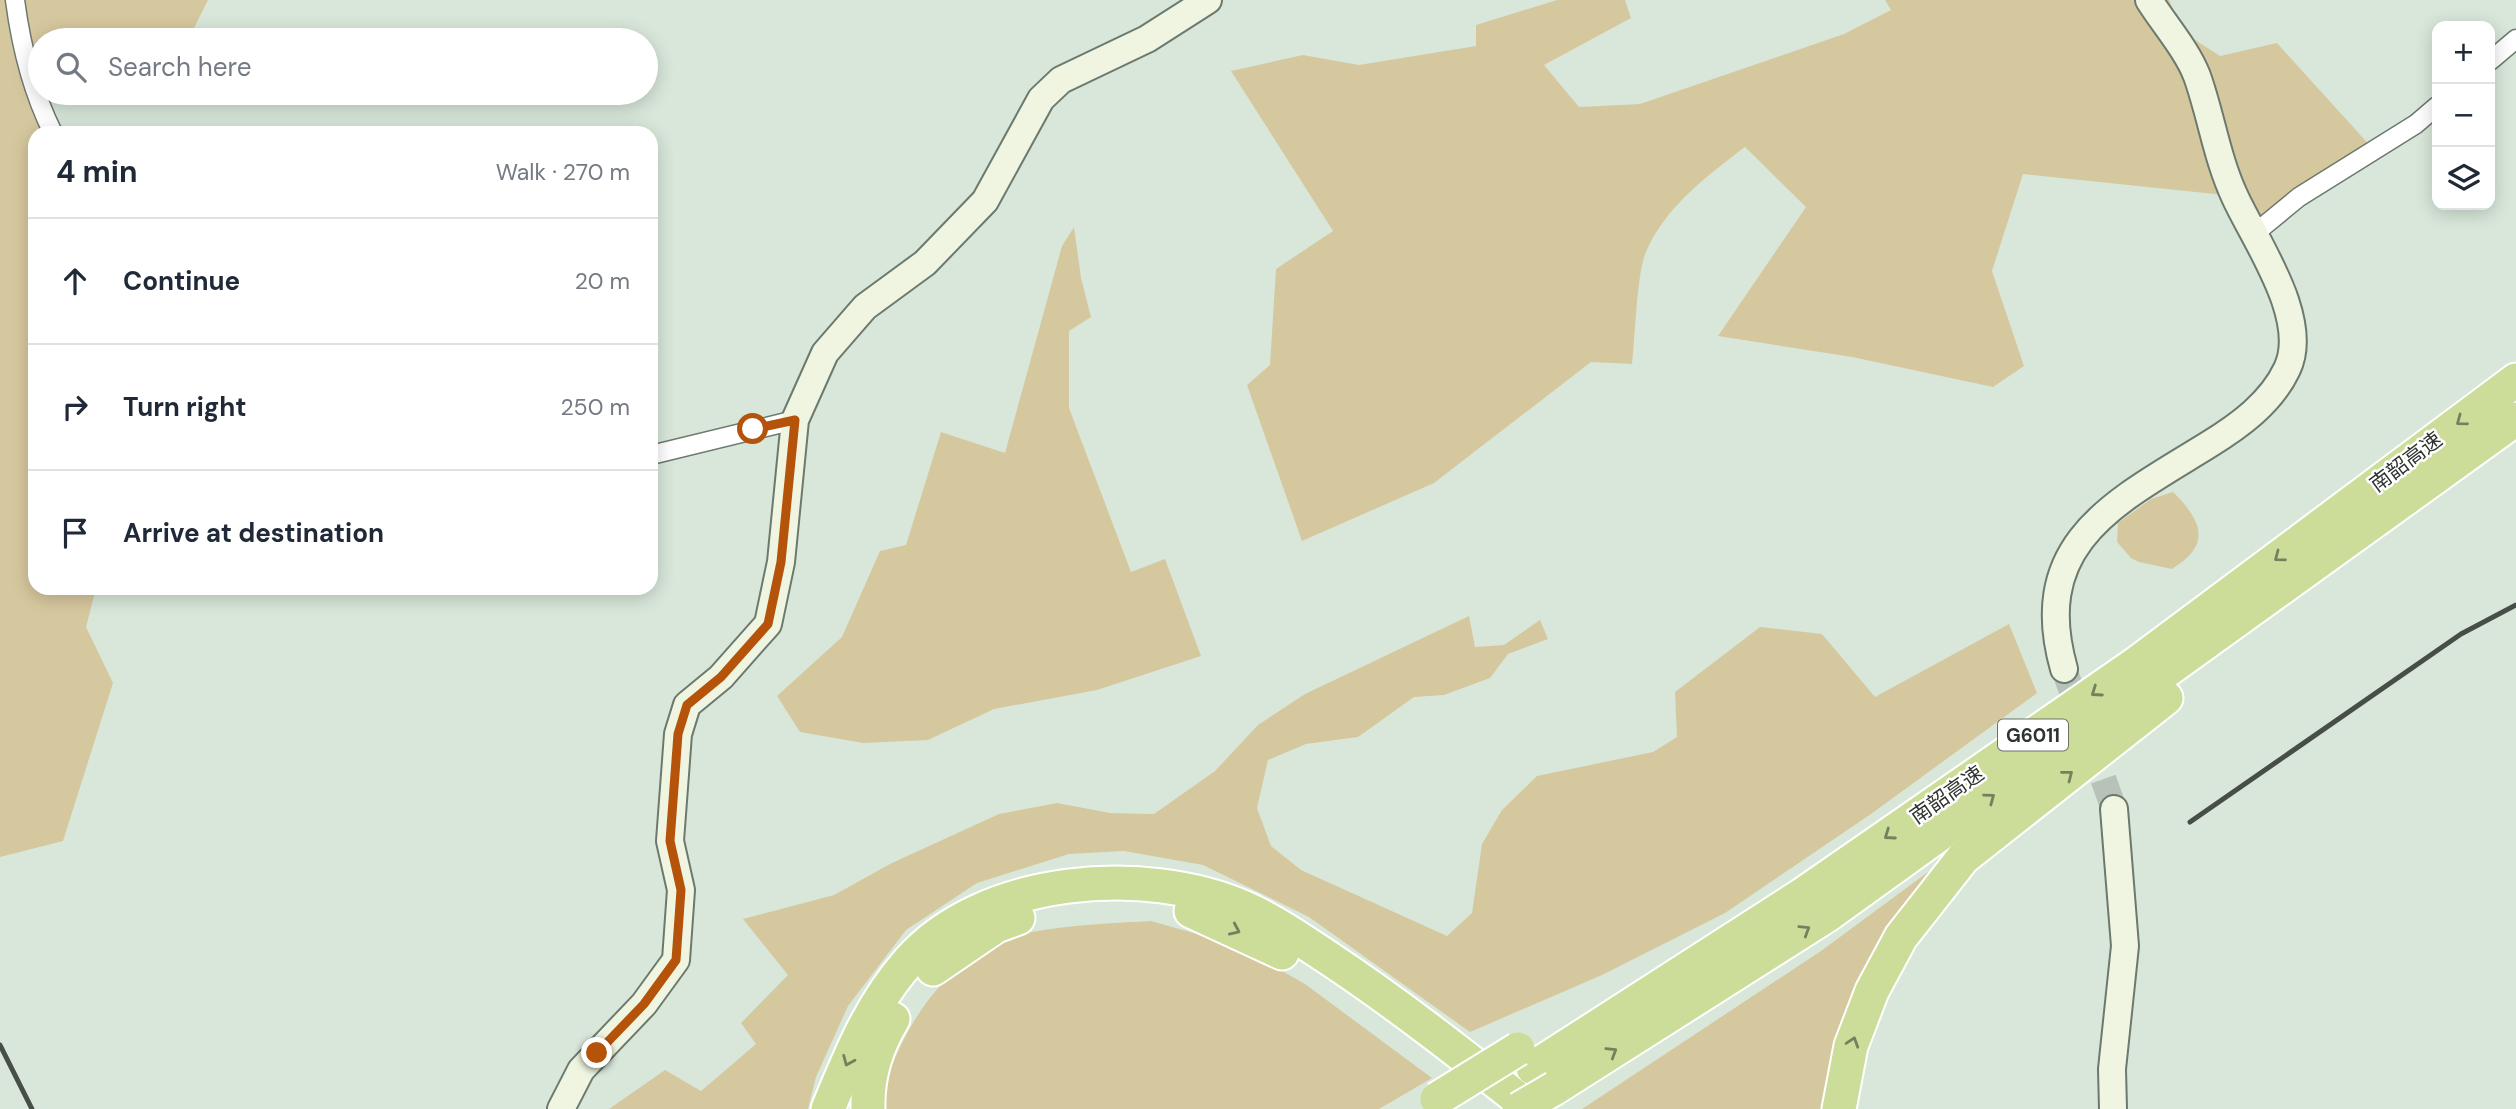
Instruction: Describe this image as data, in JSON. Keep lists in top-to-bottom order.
{
  "streets": {
    "highway": ["南韶高速", "G6011"]
  },
  "page": {
    "map_buttons": ["+", "−"],
    "search": "Search here",
    "heading": ["4 min", "Walk · 270 m"],
    "list": [
      ["Continue", "20 m"],
      ["Turn right", "250 m"],
      "Arrive at destination"
    ]
  }
}
